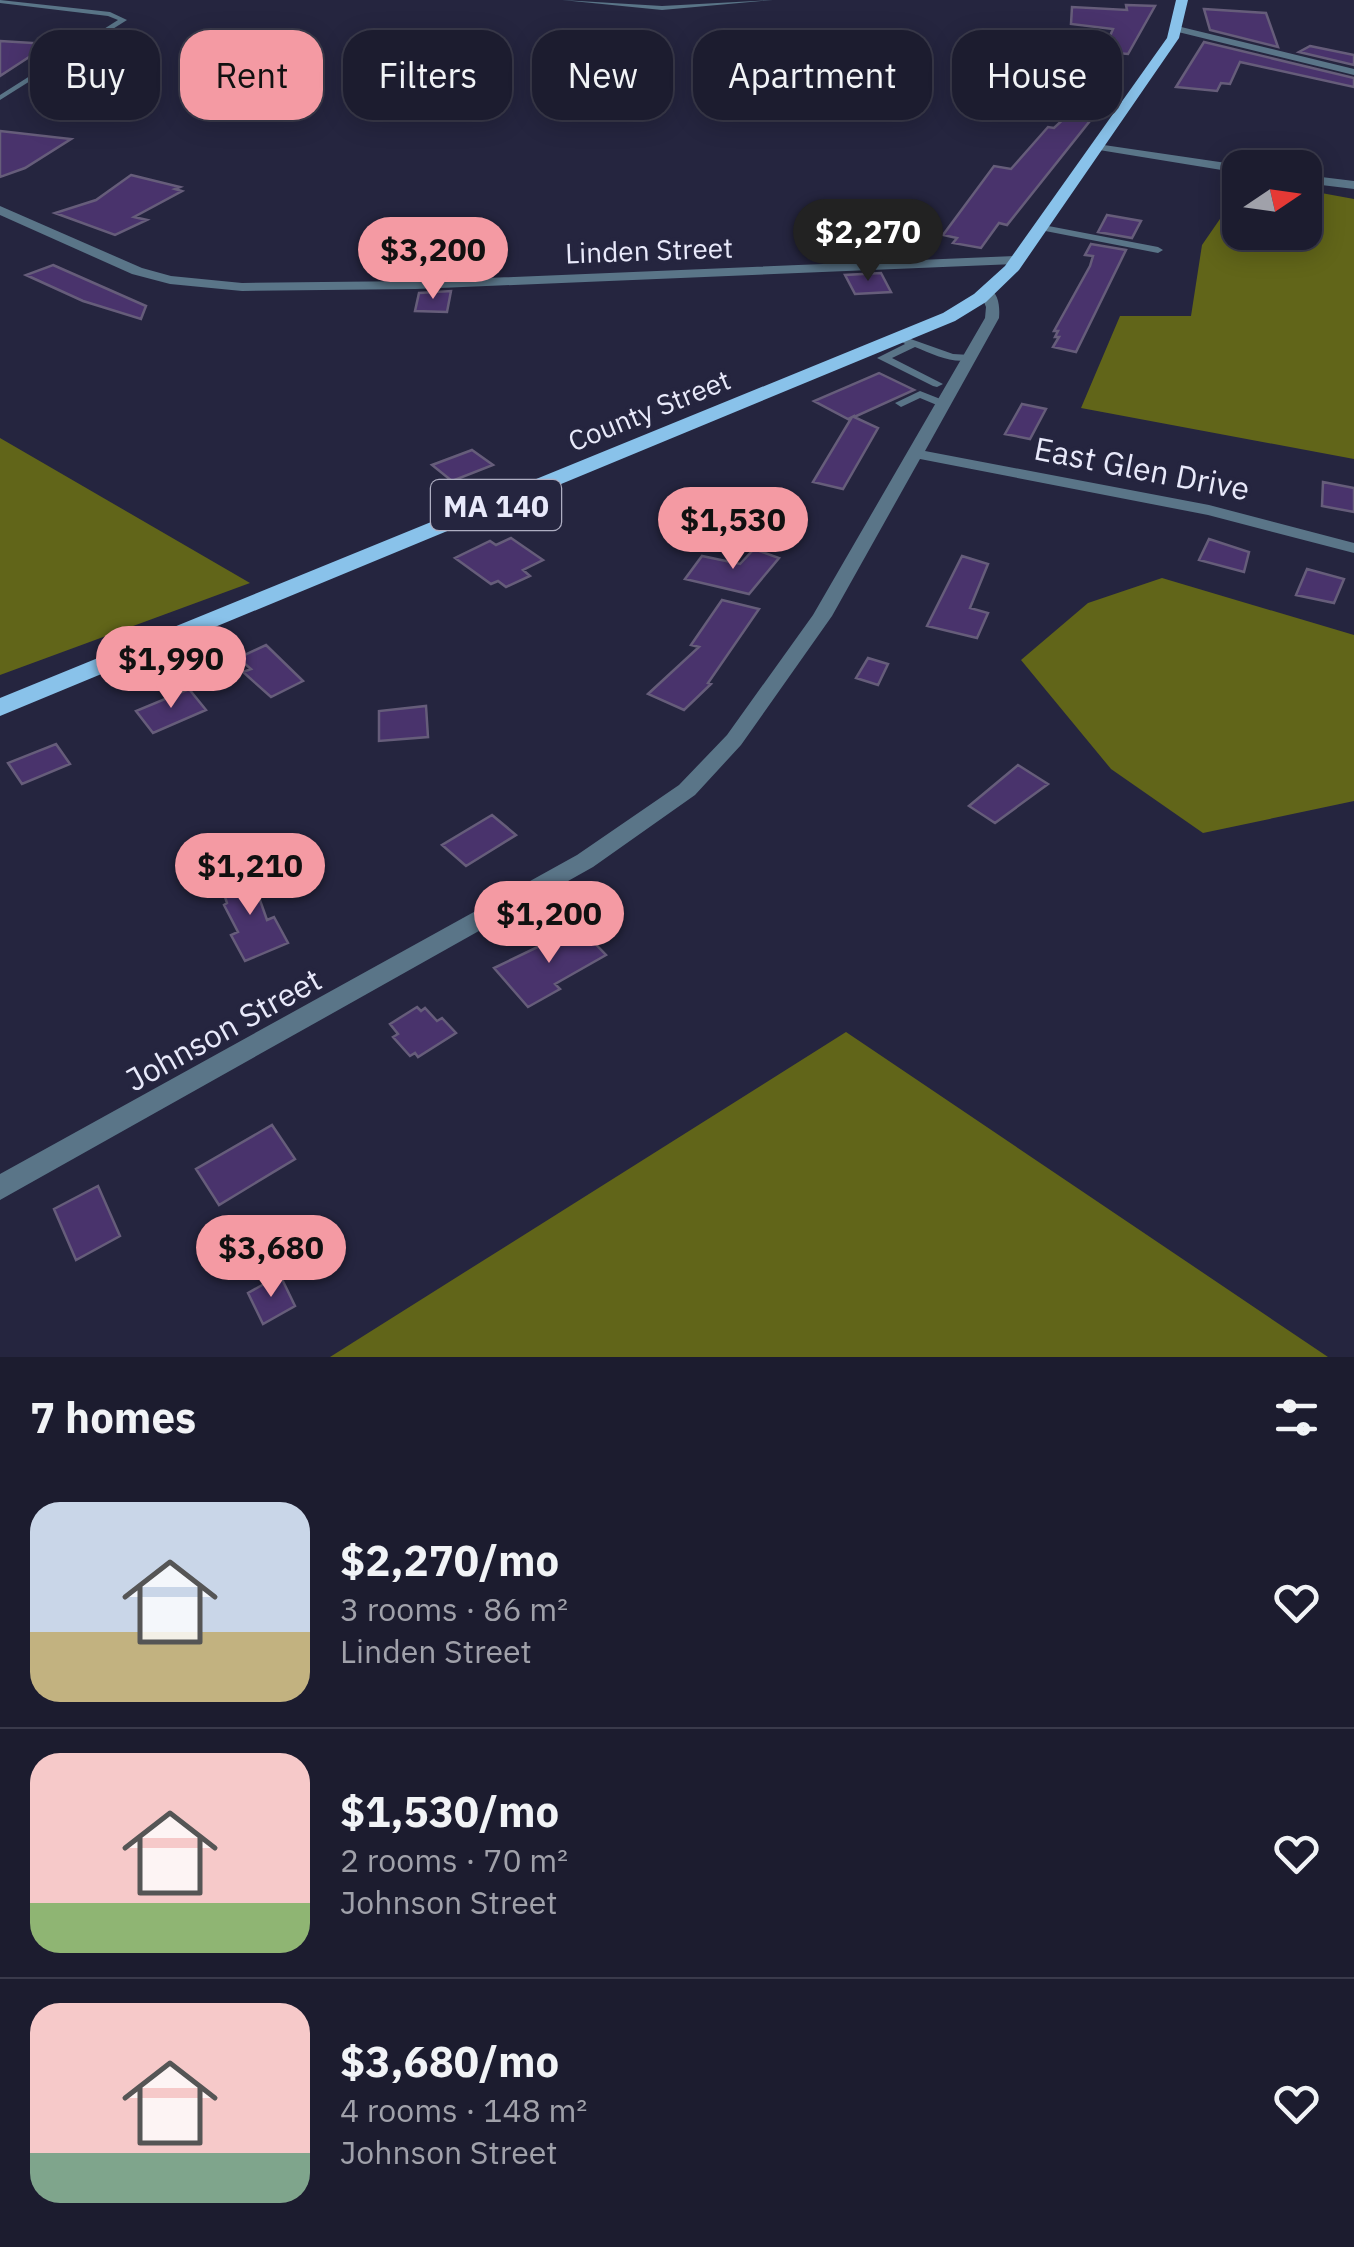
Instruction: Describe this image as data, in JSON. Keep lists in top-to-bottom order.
{
  "streets": {
    "main road": ["County Street", "MA 140"],
    "street": ["Linden Street", "East Glen Drive", "Johnson Street"]
  },
  "crossings": [
    ["Linden Street", "County Street"],
    ["County Street", "Johnson Street"],
    ["East Glen Drive", "Johnson Street"]
  ],
  "north": "right",
  "page": {
    "chip": [
      "Buy",
      "Rent",
      "Filters",
      "New",
      "Apartment",
      "House"
    ],
    "price": [
      "$2,270",
      "$3,200",
      "$1,530",
      "$1,990",
      "$1,210",
      "$1,200",
      "$3,680"
    ],
    "heading": "7 homes",
    "list": [
      {
        "name": "$2,270/mo",
        "note": "3 rooms · 86 m² · Linden Street"
      },
      {
        "name": "$1,530/mo",
        "note": "2 rooms · 70 m² · Johnson Street"
      },
      {
        "name": "$3,680/mo",
        "note": "4 rooms · 148 m² · Johnson Street"
      }
    ]
  }
}
